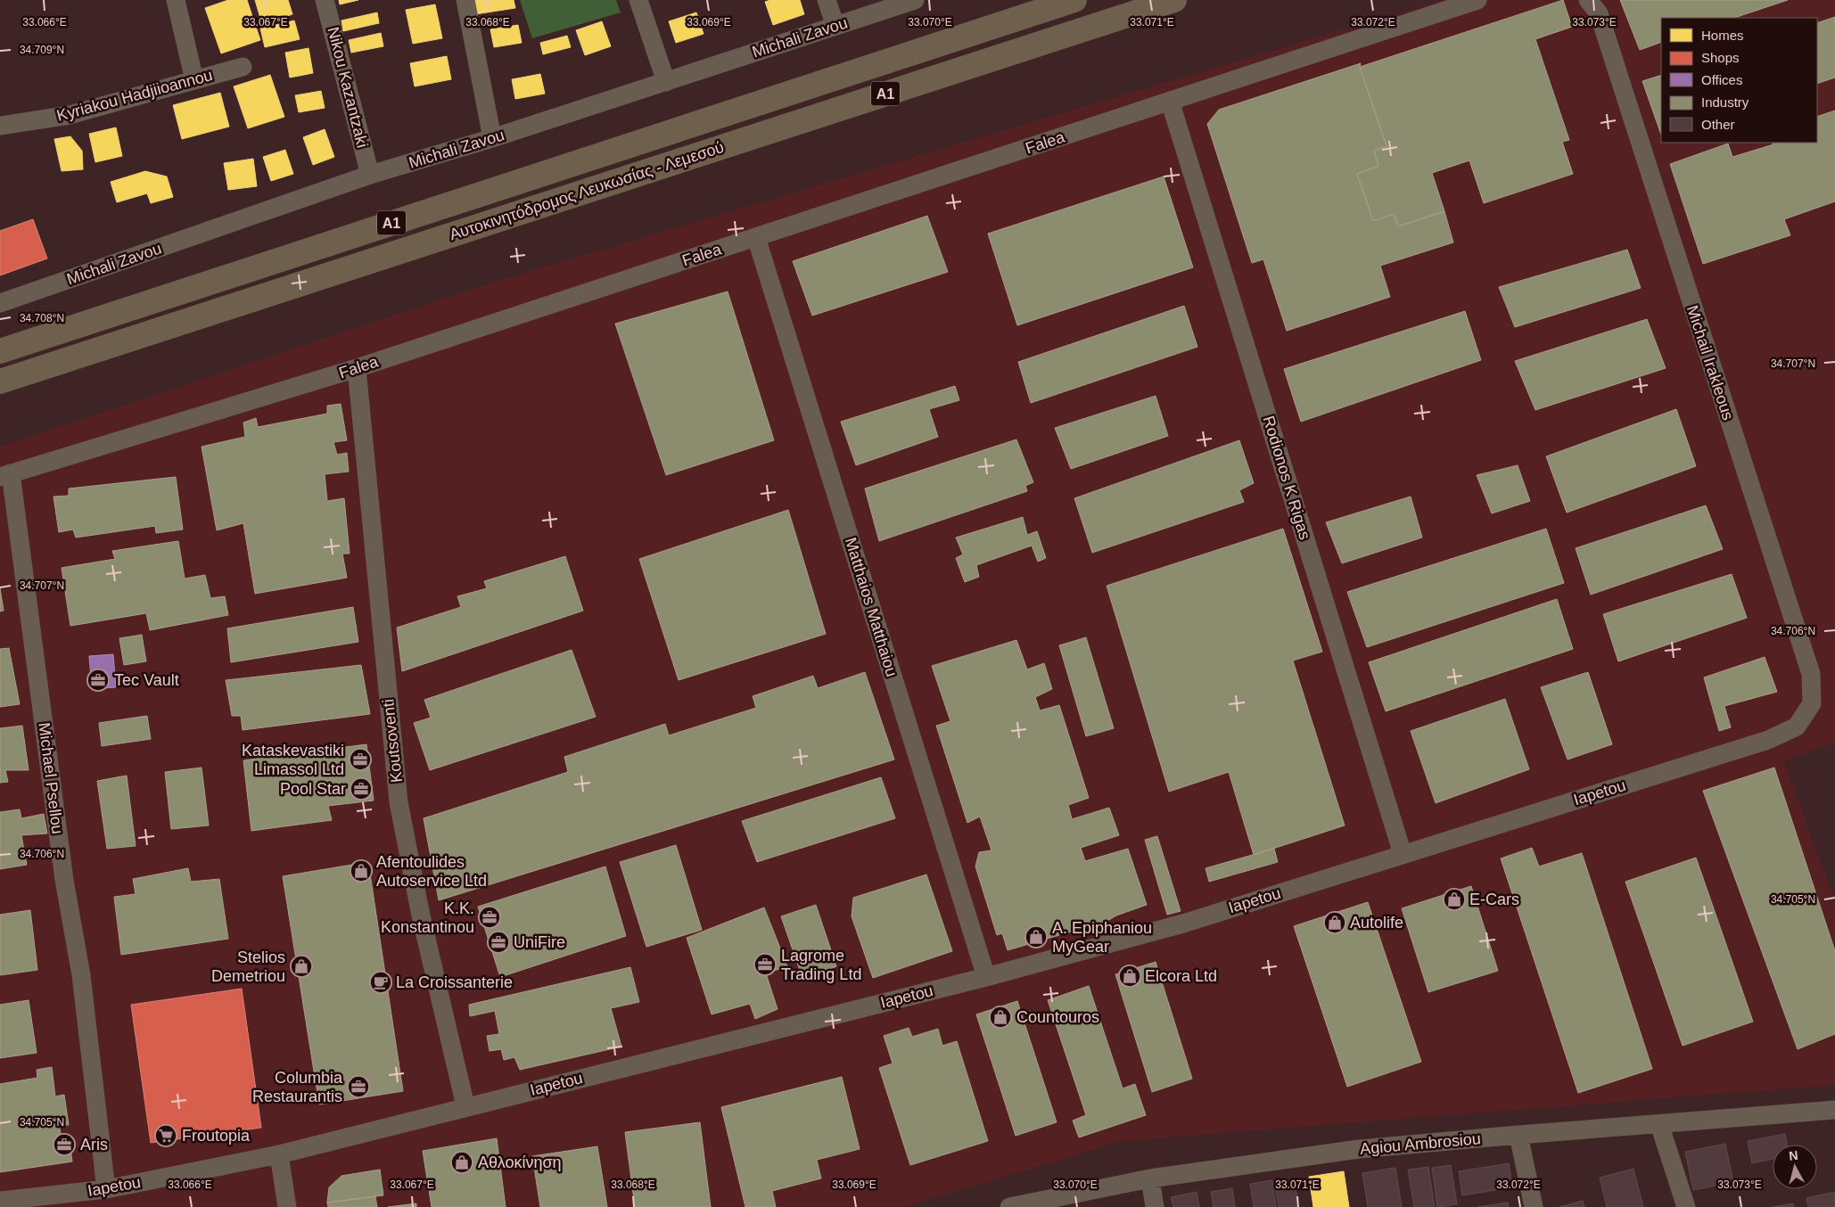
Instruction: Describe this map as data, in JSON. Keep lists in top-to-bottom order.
{
  "streets": {
    "highway": ["A1", "Αυτοκινητόδρομος Λευκωσίας - Λεμεσού"],
    "street": [
      "Michali Zavou",
      "Nikou Kazantzaki",
      "Kyriakou Hadjiioannou",
      "Falea",
      "Michail Irakleous",
      "Rodionos K Rigas",
      "Matthaios Matthaiou",
      "Koutsoventi",
      "Michael Psellou",
      "Iapetou",
      "Agiou Ambrosiou"
    ]
  },
  "crossings": [
    ["Michali Zavou", "Nikou Kazantzaki"],
    ["Falea", "Rodionos K Rigas"],
    ["Falea", "Matthaios Matthaiou"],
    ["Falea", "Koutsoventi"],
    ["Falea", "Michael Psellou"],
    ["Michail Irakleous", "Iapetou"],
    ["Rodionos K Rigas", "Iapetou"],
    ["Matthaios Matthaiou", "Iapetou"],
    ["Koutsoventi", "Iapetou"],
    ["Michael Psellou", "Iapetou"]
  ],
  "places": {
    "office": [
      "Tec Vault",
      "Kataskevastiki Limassol Ltd",
      "Pool Star",
      "K.K. Konstantinou",
      "UniFire",
      "Lagrome Trading Ltd",
      "Columbia Restaurantis",
      "Aris"
    ],
    "shop": [
      "Afentoulides Autoservice Ltd",
      "E-Cars",
      "Autolife",
      "A. Epiphaniou MyGear",
      "Stelios Demetriou",
      "Elcora Ltd",
      "Countouros",
      "Αθλοκίνηση"
    ],
    "cafe": ["La Croissanterie"],
    "supermarket": ["Froutopia"]
  },
  "legend": [
    "Homes",
    "Shops",
    "Offices",
    "Industry",
    "Other"
  ],
  "north": "top",
  "coordinates": [
    "33.066°E",
    "33.067°E",
    "33.068°E",
    "33.069°E",
    "33.070°E",
    "33.071°E",
    "33.072°E",
    "33.073°E",
    "34.709°N",
    "34.708°N",
    "34.707°N",
    "34.706°N",
    "34.705°N"
  ]
}
